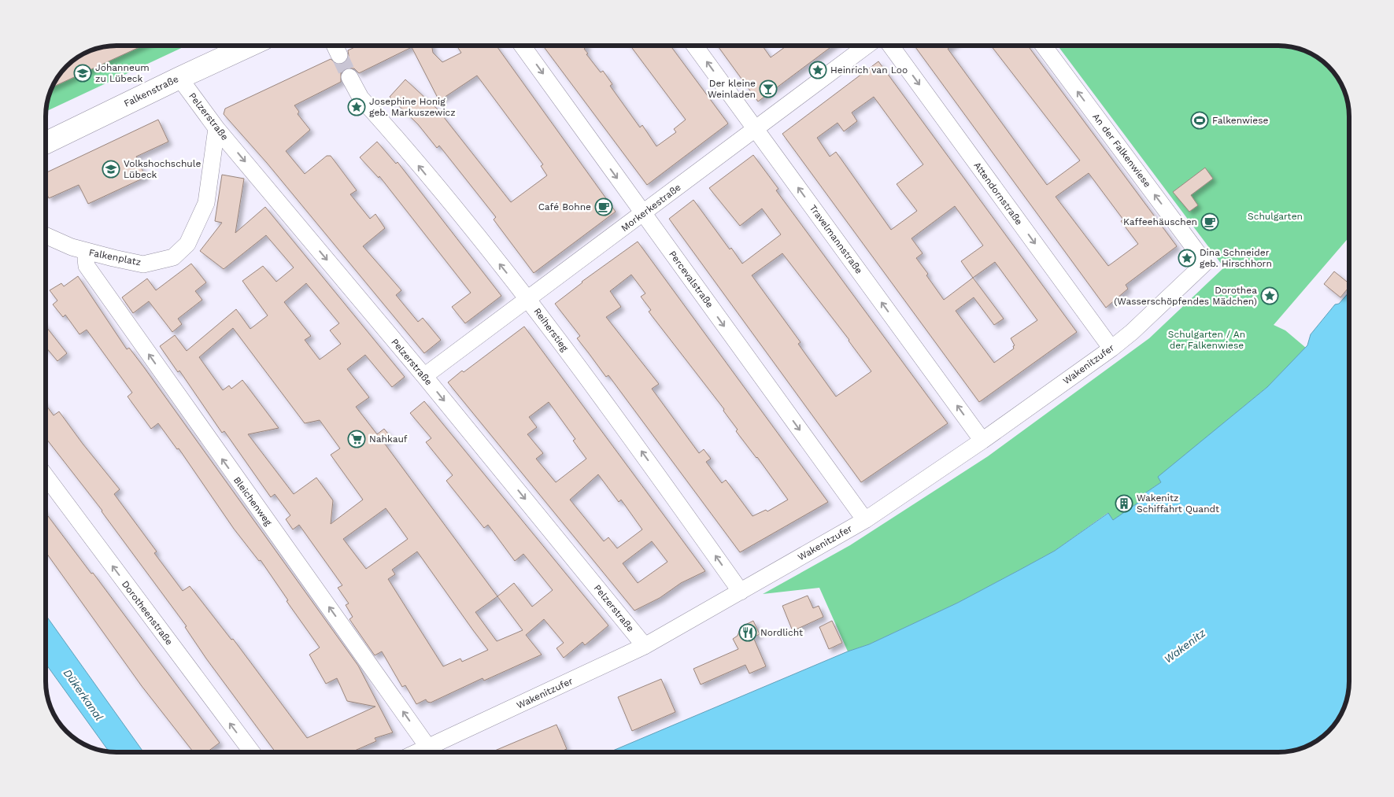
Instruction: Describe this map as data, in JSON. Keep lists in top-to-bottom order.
{
  "streets": {
    "main road": ["Falkenstraße"],
    "street": [
      "Pelzerstraße",
      "An der Falkenwiese",
      "Attendornstraße",
      "Morkerkestraße",
      "Travelmannstraße",
      "Falkenplatz",
      "Percevalstraße",
      "Reiherstieg",
      "Wakenitzufer",
      "Bleichenweg",
      "Dorotheenstraße"
    ]
  },
  "crossings": [
    ["Falkenstraße", "Pelzerstraße"],
    ["Pelzerstraße", "Morkerkestraße"],
    ["Pelzerstraße", "Falkenplatz"],
    ["Pelzerstraße", "Wakenitzufer"],
    ["An der Falkenwiese", "Wakenitzufer"],
    ["Attendornstraße", "Wakenitzufer"],
    ["Morkerkestraße", "Travelmannstraße"],
    ["Morkerkestraße", "Percevalstraße"],
    ["Morkerkestraße", "Reiherstieg"],
    ["Travelmannstraße", "Wakenitzufer"],
    ["Falkenplatz", "Bleichenweg"],
    ["Percevalstraße", "Wakenitzufer"],
    ["Reiherstieg", "Wakenitzufer"],
    ["Wakenitzufer", "Bleichenweg"]
  ],
  "one_way": [
    "Pelzerstraße",
    "An der Falkenwiese",
    "Attendornstraße",
    "Travelmannstraße",
    "Percevalstraße",
    "Reiherstieg",
    "Bleichenweg",
    "Dorotheenstraße"
  ],
  "water": ["Wakenitz", "Dükerkanal"],
  "parks": ["Schulgarten", "Schulgarten / An der Falkenwiese"],
  "places": {
    "place": [
      "Heinrich van Loo",
      "Josephine Honig geb. Markuszewicz",
      "Dina Schneider geb. Hirschhorn",
      "Dorothea (Wasserschöpfendes Mädchen)"
    ],
    "school or university": ["Johanneum zu Lübeck", "Volkshochschule Lübeck"],
    "bar": ["Der kleine Weinladen"],
    "sports": ["Falkenwiese"],
    "cafe": ["Café Bohne", "Kaffeehäuschen"],
    "supermarket": ["Nahkauf"],
    "building": ["Wakenitz Schiffahrt Quandt"],
    "restaurant": ["Nordlicht"]
  }
}
